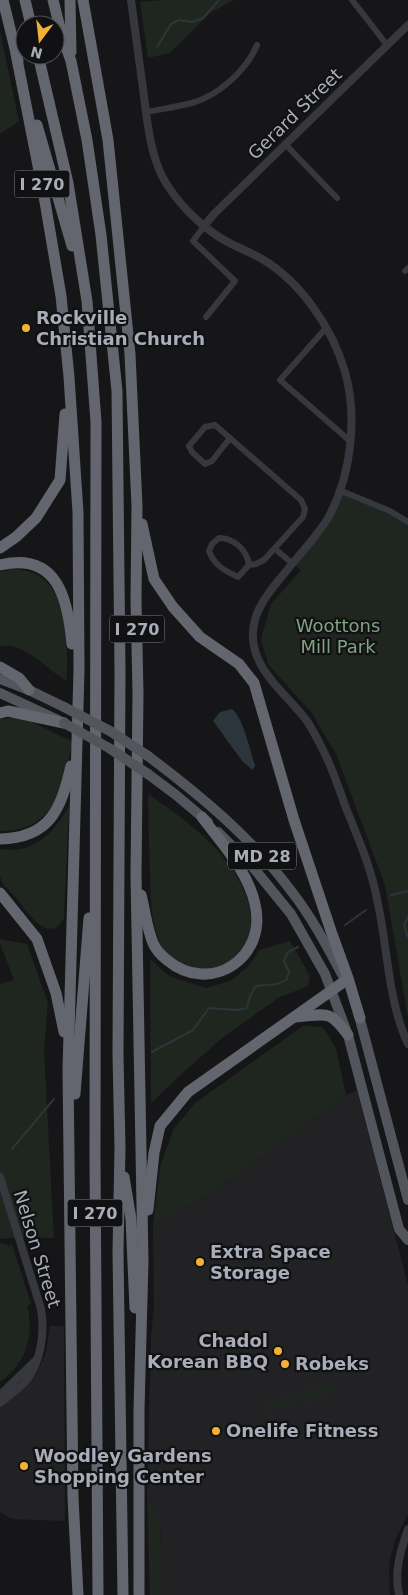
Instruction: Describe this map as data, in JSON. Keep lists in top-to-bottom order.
{
  "streets": {
    "highway": ["I 270"],
    "main road": ["MD 28"],
    "street": ["Gerard Street", "Nelson Street"]
  },
  "parks": ["Woottons Mill Park"],
  "places": [
    "Rockville Christian Church",
    "Extra Space Storage",
    "Chadol Korean BBQ",
    "Robeks",
    "Onelife Fitness",
    "Woodley Gardens Shopping Center"
  ],
  "north": "bottom"
}
